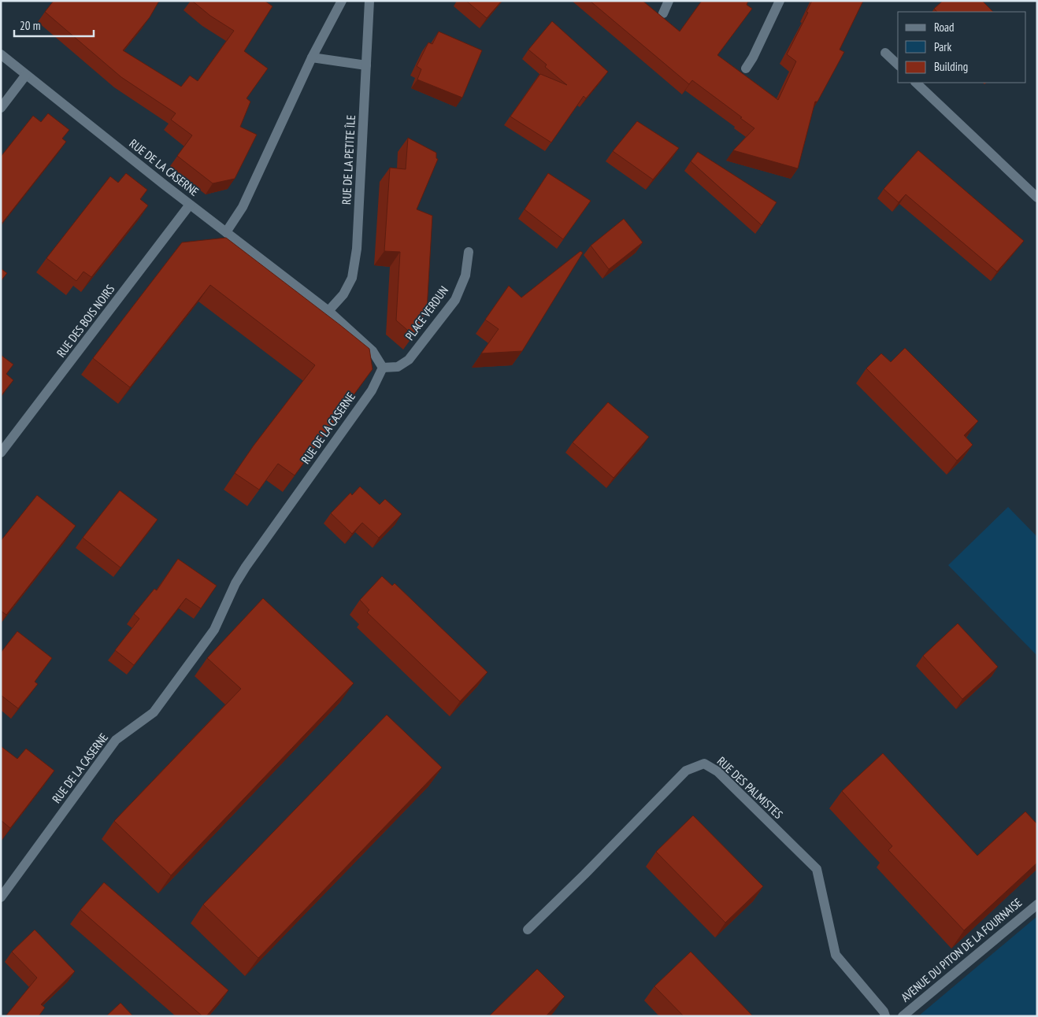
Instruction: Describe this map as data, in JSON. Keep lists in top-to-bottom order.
{
  "streets": {
    "street": [
      "RUE DE LA PETITE ÎLE",
      "RUE DE LA CASERNE",
      "PLACE VERDUN",
      "RUE DES BOIS NOIRS",
      "RUE DES PALMISTES",
      "AVENUE DU PITON DE LA FOURNAISE"
    ]
  },
  "crossings": [
    ["RUE DE LA PETITE ÎLE", "RUE DE LA CASERNE"],
    ["RUE DE LA CASERNE", "PLACE VERDUN"],
    ["RUE DE LA CASERNE", "RUE DES BOIS NOIRS"]
  ],
  "legend": ["Road", "Park", "Building"],
  "scale_bar": "20 m"
}
